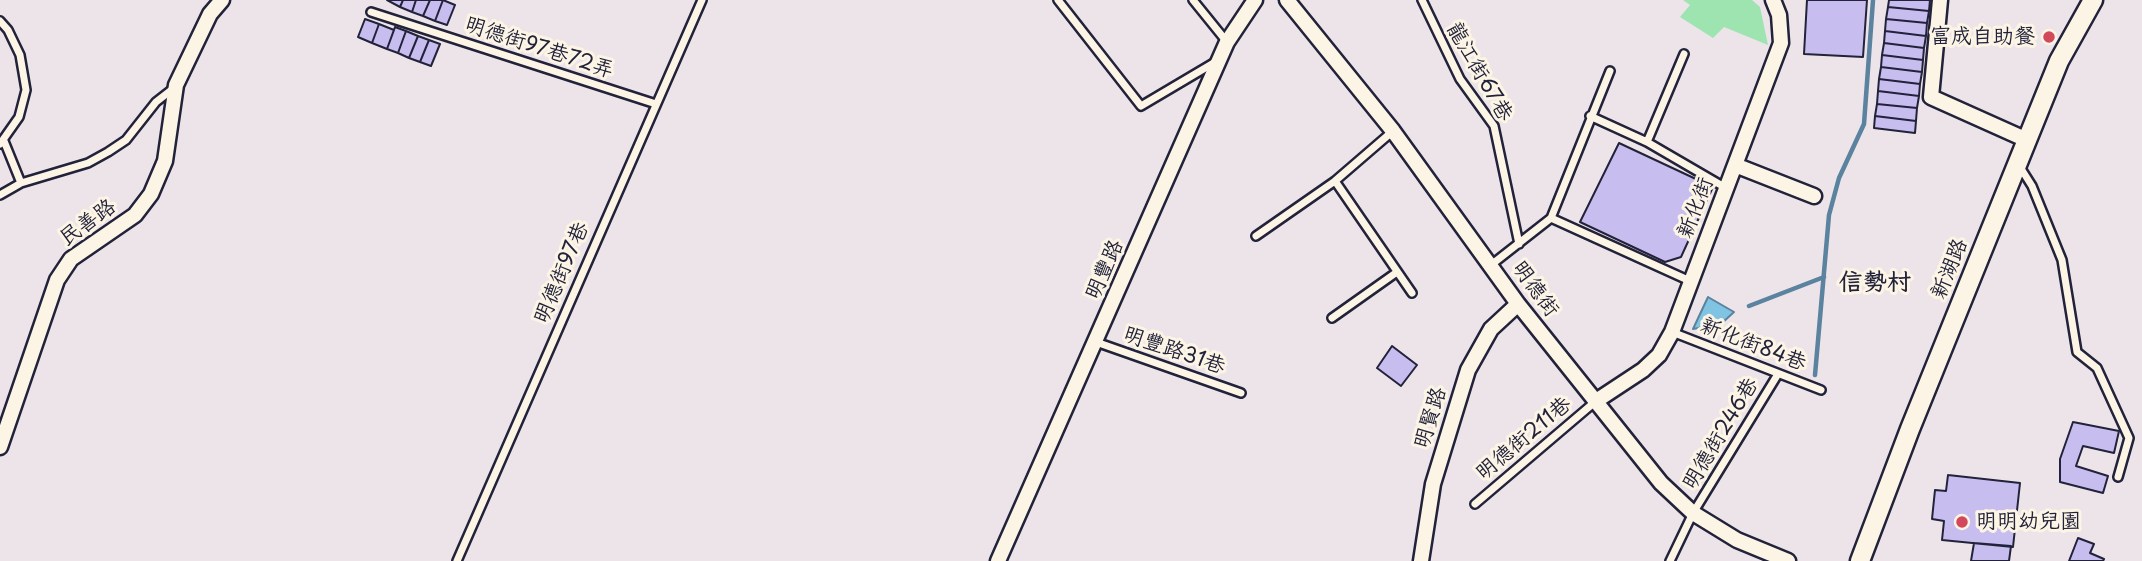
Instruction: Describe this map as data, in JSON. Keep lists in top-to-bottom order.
{
  "streets": {
    "street": [
      "新化街",
      "民善路",
      "新湖路",
      "明豐路",
      "明德街",
      "明賢路"
    ],
    "lane": [
      "明德街97巷72弄",
      "龍江街67巷",
      "明德街97巷",
      "新化街84巷",
      "明豐路31巷",
      "明德街246巷",
      "明德街211巷"
    ]
  },
  "crossings": [
    ["明德街97巷72弄", "明德街97巷"],
    ["新化街", "明德街"],
    ["新化街", "新化街84巷"],
    ["新化街", "明德街211巷"],
    ["明豐路", "明豐路31巷"],
    ["明德街", "明賢路"],
    ["明德街", "明德街246巷"],
    ["明德街", "明德街211巷"],
    ["新化街84巷", "明德街246巷"]
  ],
  "districts": ["信勢村"],
  "places": ["富成自助餐", "明明幼兒園"]
}
